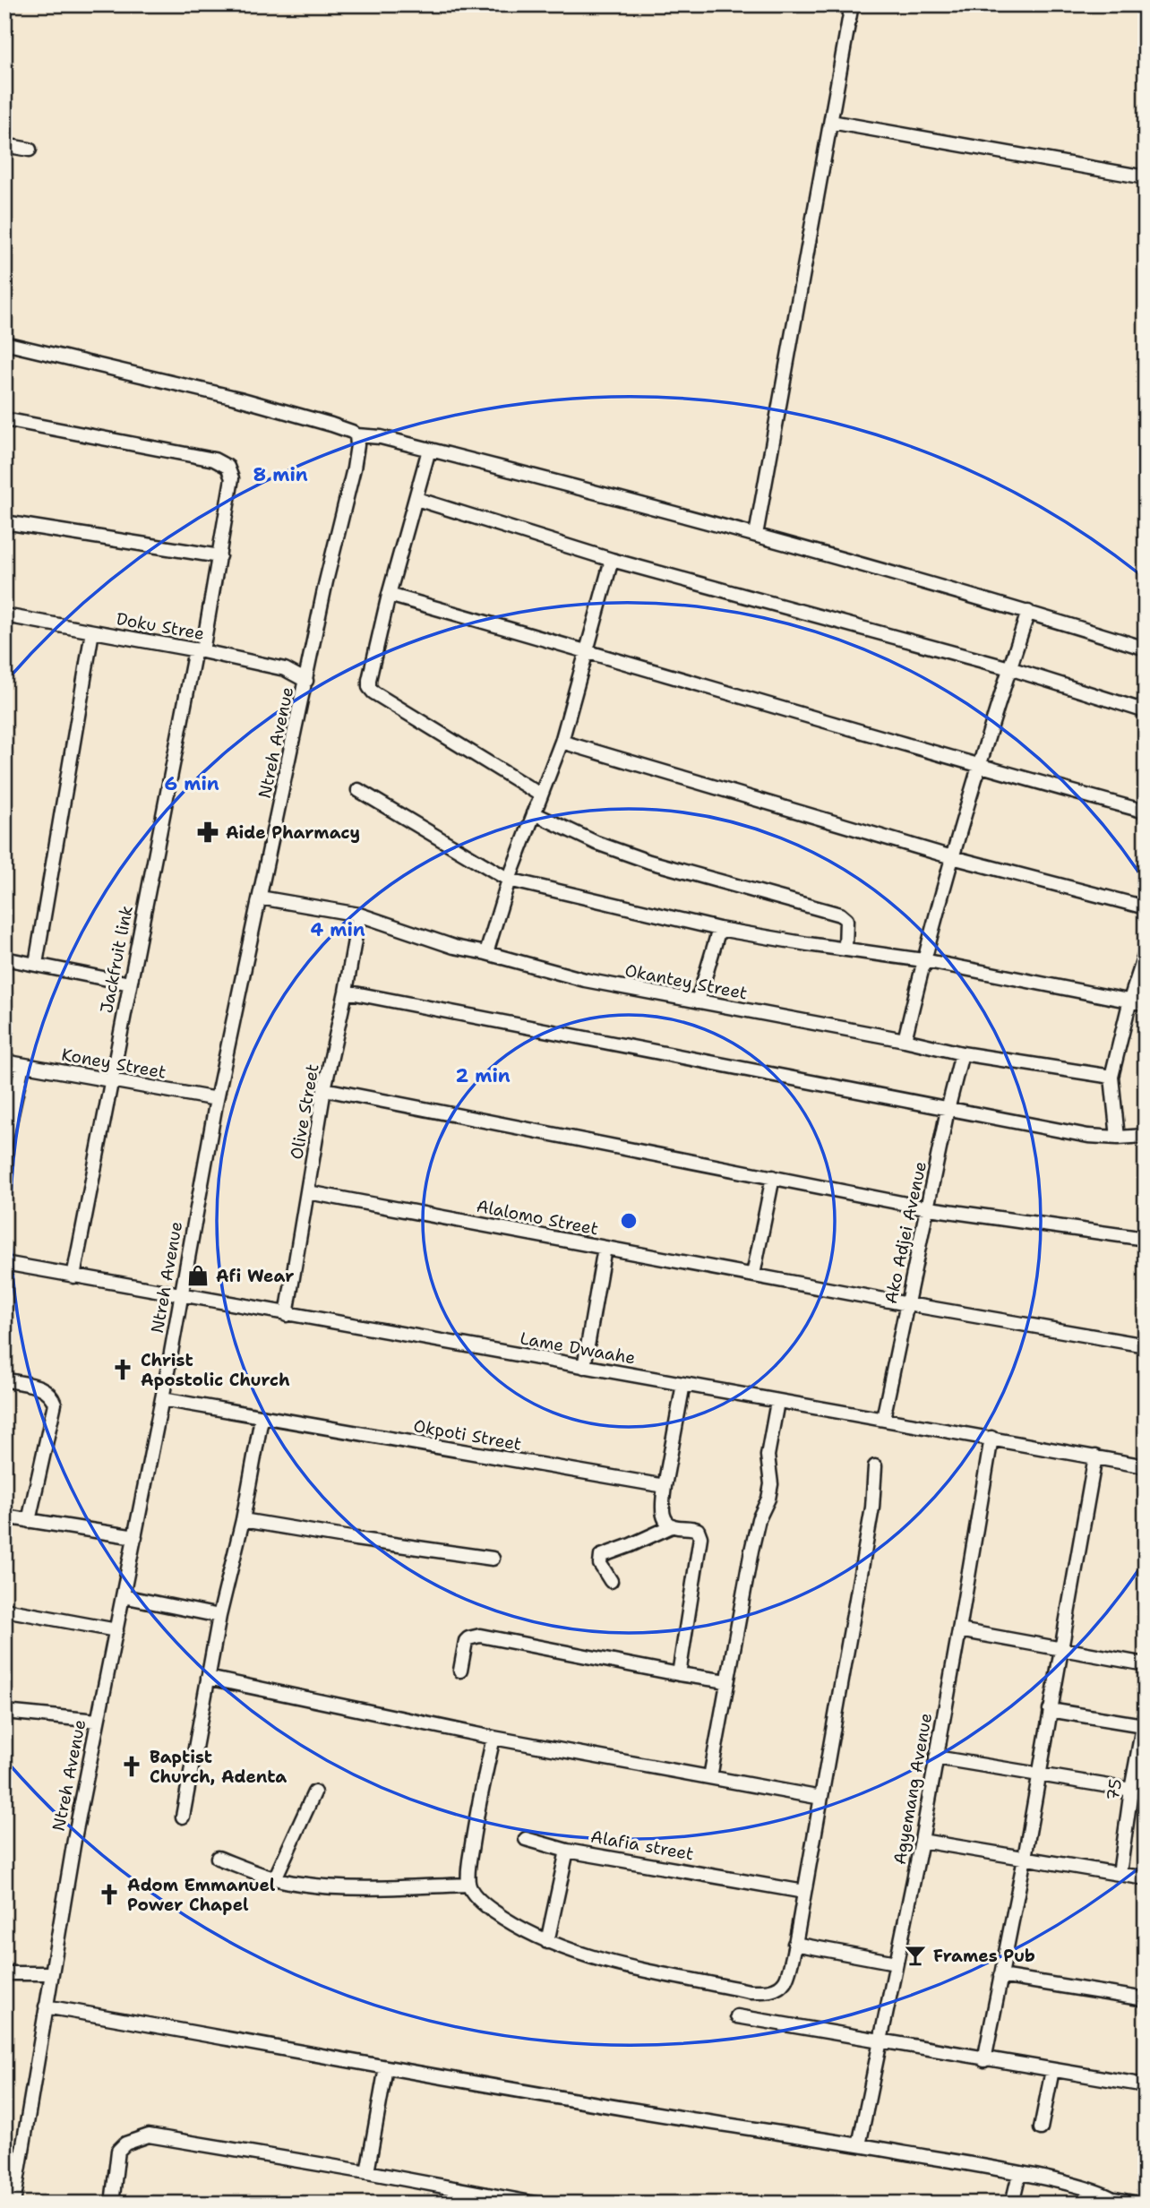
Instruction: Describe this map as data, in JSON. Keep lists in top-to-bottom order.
{
  "streets": {
    "street": [
      "Doku Stree",
      "Ntreh Avenue",
      "Jackfruit link",
      "Okantey Street",
      "Koney Street",
      "Olive Street",
      "Alalomo Street",
      "Ako Adjei Avenue",
      "Lame Dwaahe",
      "Okpoti Street",
      "Agyemang Avenue",
      "75",
      "Alafia street"
    ]
  },
  "crossings": [
    ["Doku Stree", "Ntreh Avenue"],
    ["Doku Stree", "Jackfruit link"],
    ["Ntreh Avenue", "Okantey Street"],
    ["Ntreh Avenue", "Koney Street"],
    ["Ntreh Avenue", "Lame Dwaahe"],
    ["Ntreh Avenue", "Okpoti Street"],
    ["Jackfruit link", "Koney Street"],
    ["Jackfruit link", "Lame Dwaahe"],
    ["Okantey Street", "Olive Street"],
    ["Okantey Street", "Ako Adjei Avenue"],
    ["Olive Street", "Alalomo Street"],
    ["Olive Street", "Lame Dwaahe"],
    ["Alalomo Street", "Ako Adjei Avenue"],
    ["Ako Adjei Avenue", "Lame Dwaahe"],
    ["Lame Dwaahe", "Agyemang Avenue"]
  ],
  "places": {
    "pharmacy": ["Aide Pharmacy"],
    "shop": ["Afi Wear"],
    "church": ["Christ Apostolic Church", "Baptist Church, Adenta", "Adom Emmanuel Power Chapel"],
    "bar": ["Frames Pub"]
  },
  "rings": [
    "8 min",
    "6 min",
    "4 min",
    "2 min"
  ]
}
